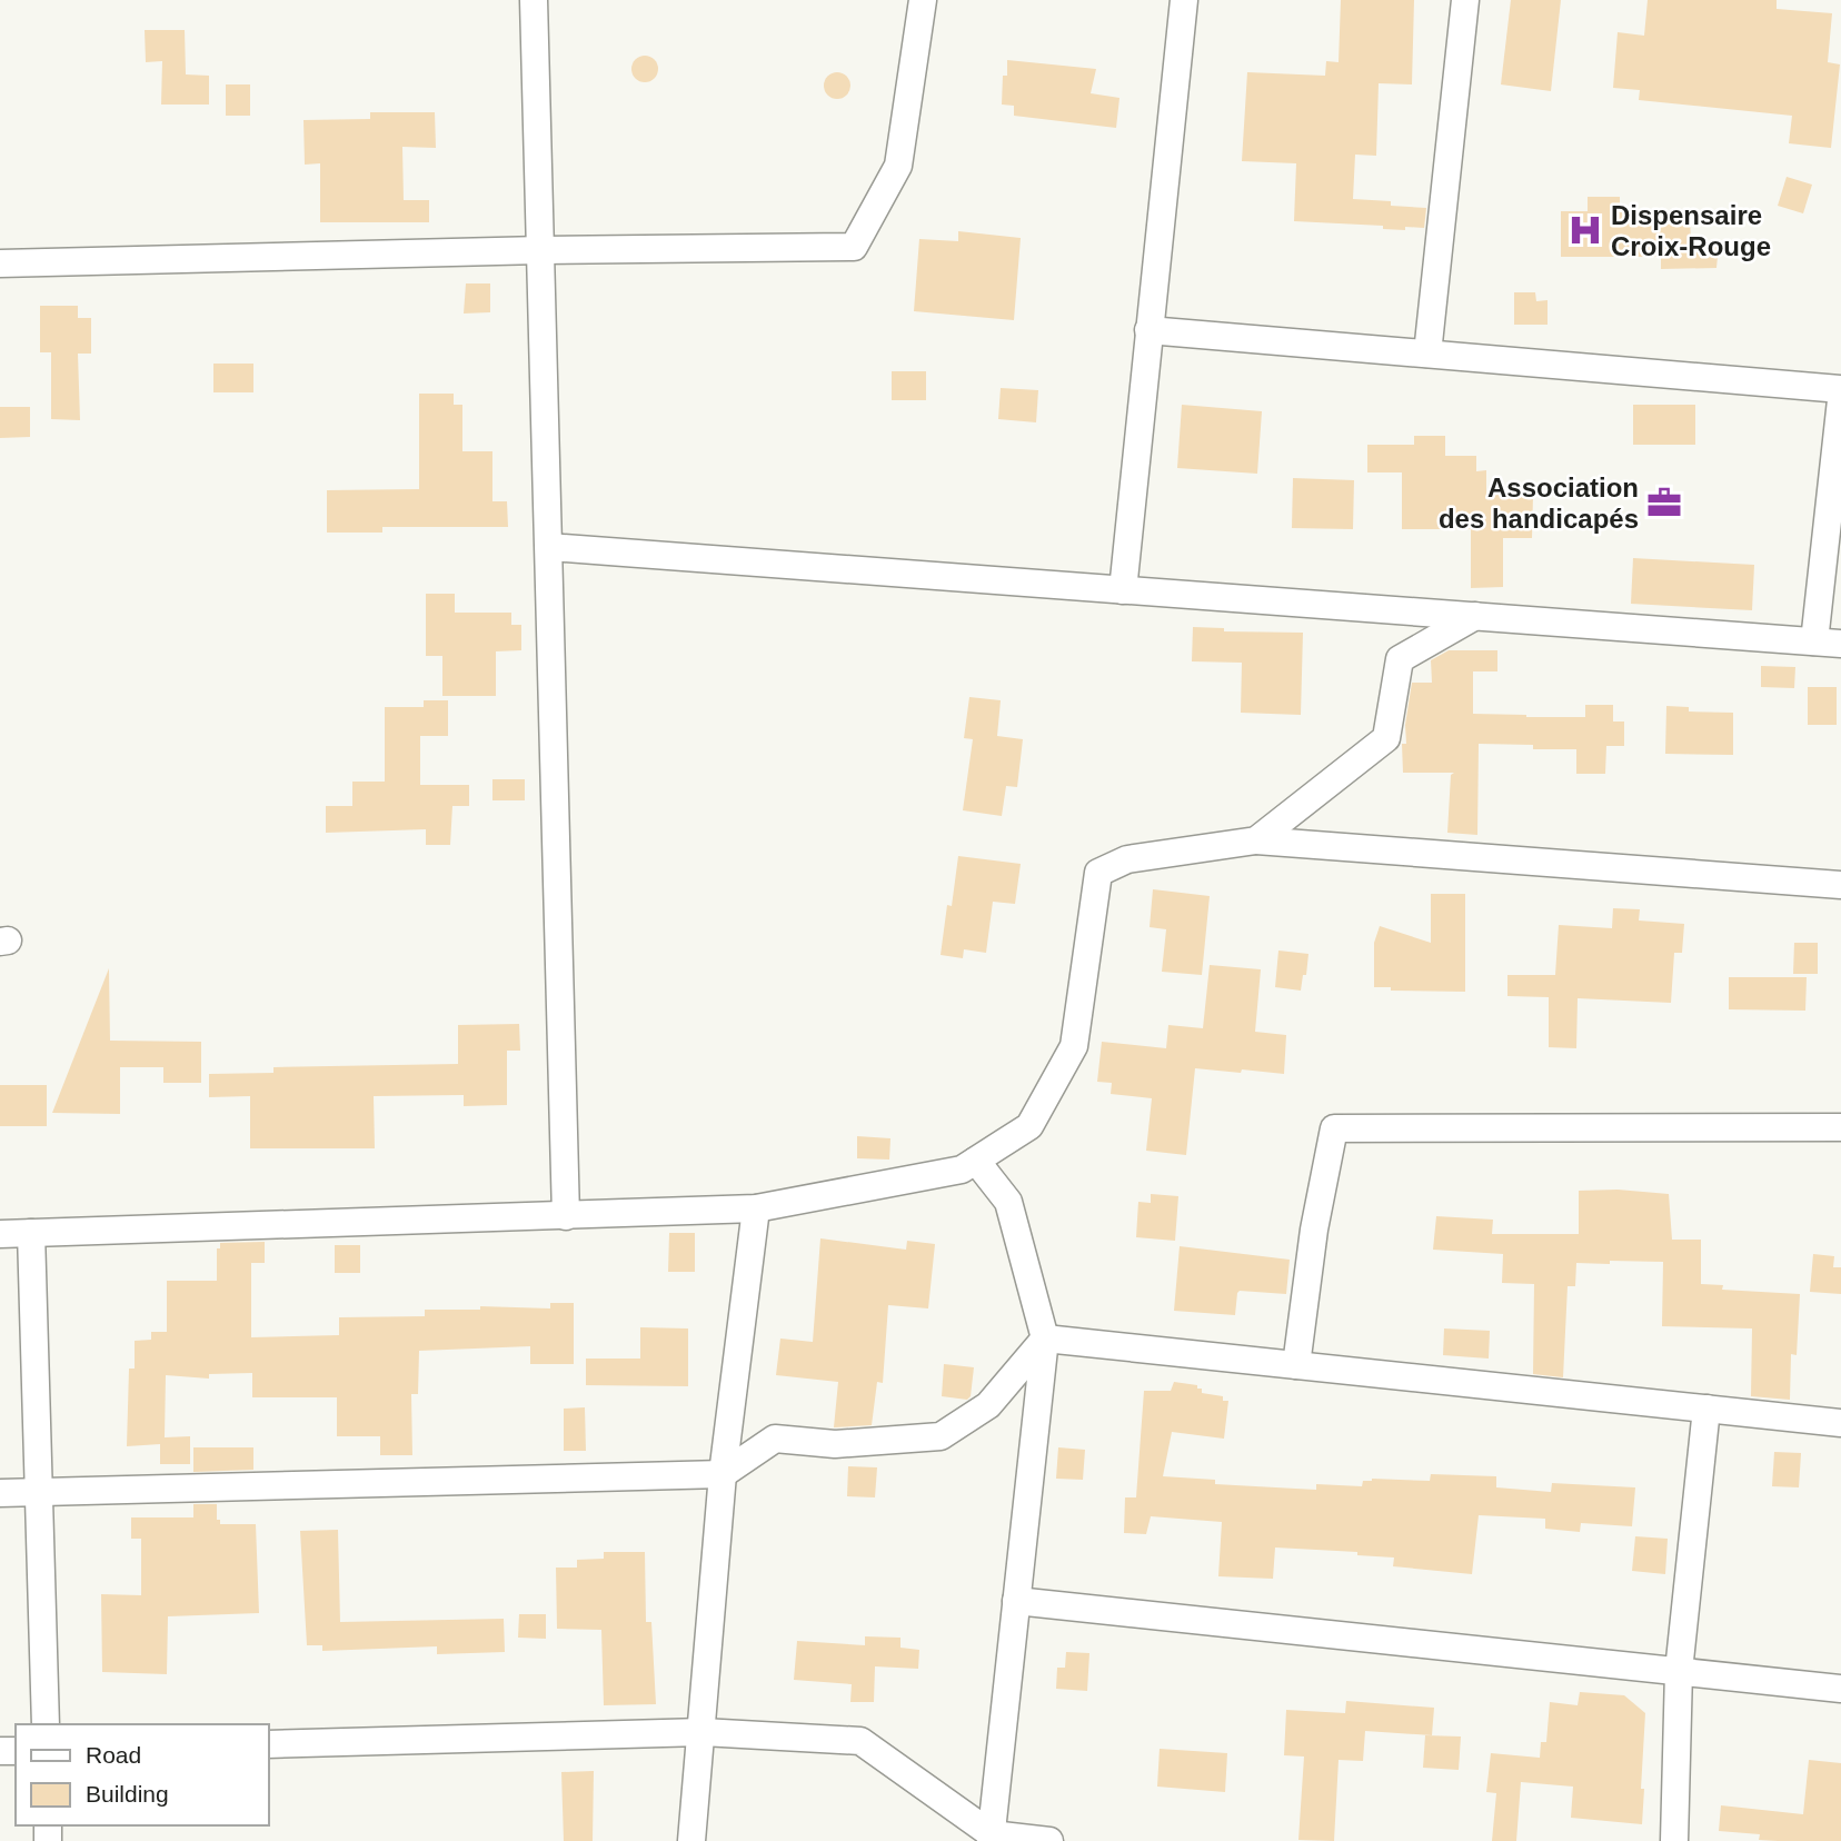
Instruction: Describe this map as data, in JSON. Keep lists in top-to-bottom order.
{
  "places": {
    "hospital": ["Dispensaire Croix-Rouge"],
    "office": ["Association des handicapés"]
  },
  "legend": ["Road", "Building"]
}
